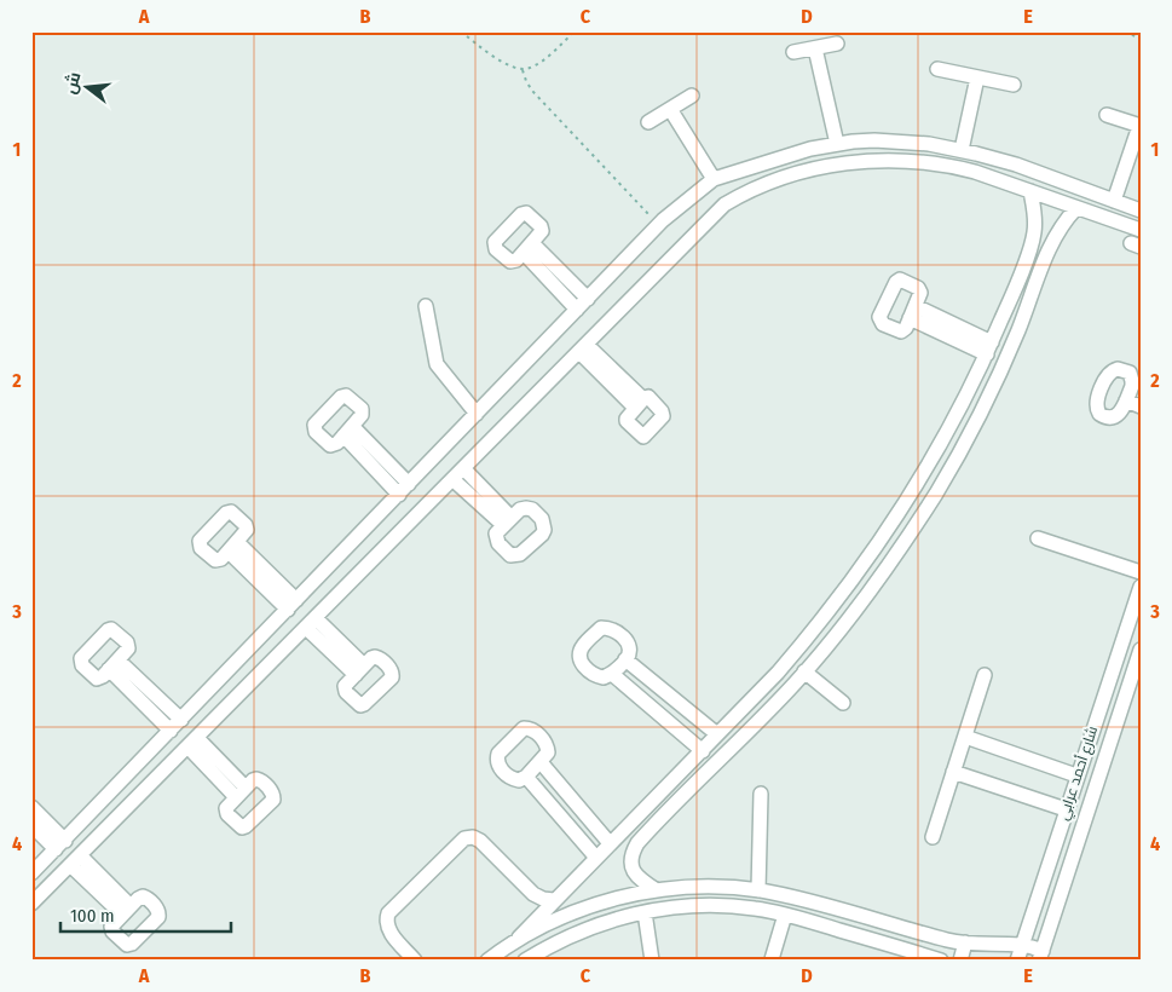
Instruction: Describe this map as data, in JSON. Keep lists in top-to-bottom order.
{
  "streets": {
    "street": ["شارع أحمد عرابي"]
  },
  "scale_bar": "100 m",
  "north": "left",
  "grid": {
    "columns": [
      "A",
      "B",
      "C",
      "D",
      "E"
    ],
    "rows": [
      "1",
      "2",
      "3",
      "4"
    ]
  }
}
